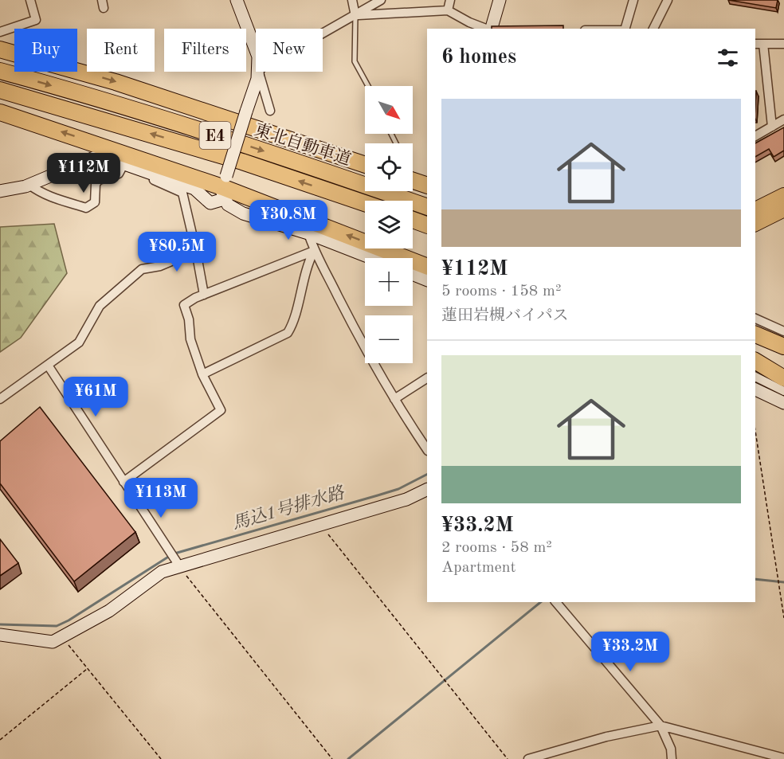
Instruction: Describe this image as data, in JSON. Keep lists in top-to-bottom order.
{
  "streets": {
    "highway": ["E4", "東北自動車道"]
  },
  "water": ["馬込1号排水路"],
  "north": "bottom right",
  "page": {
    "chip": [
      "Buy",
      "Rent",
      "Filters",
      "New"
    ],
    "heading": "6 homes",
    "map_buttons": ["+", "−"],
    "list": [
      {
        "name": "¥112M",
        "note": "5 rooms · 158 m² · 蓮田岩槻バイパス"
      },
      {
        "name": "¥33.2M",
        "note": "2 rooms · 58 m² · Apartment"
      }
    ],
    "price": [
      "¥112M",
      "¥30.8M",
      "¥80.5M",
      "¥61M",
      "¥113M",
      "¥33.2M"
    ]
  }
}
